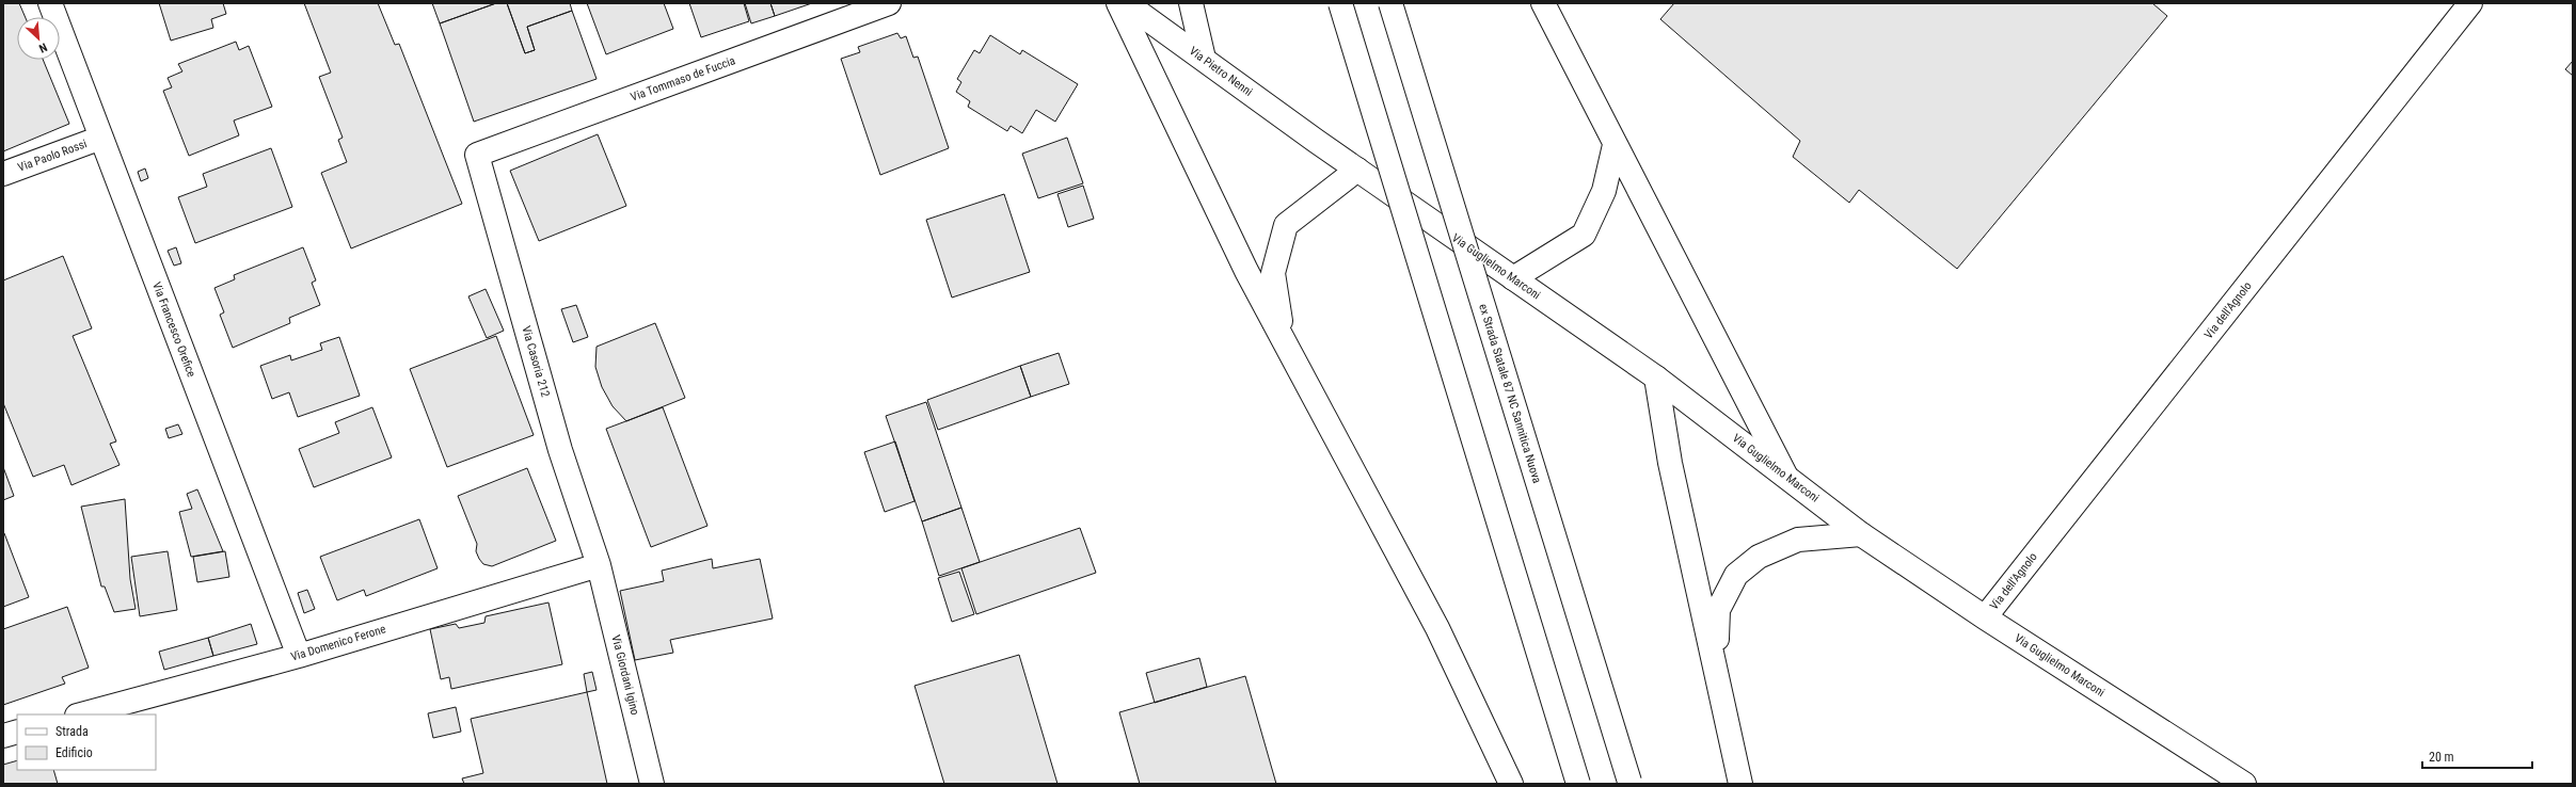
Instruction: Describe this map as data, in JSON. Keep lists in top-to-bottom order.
{
  "streets": {
    "main road": [
      "Via Pietro Nenni",
      "Via Tommaso de Fuccia",
      "Via Paolo Rossi",
      "Via Guglielmo Marconi",
      "Via dell'Agnolo",
      "Via Francesco Orefice",
      "Via Casoria 212",
      "ex Strada Statale 87 NC Sannitica Nuova",
      "Via Domenico Ferone",
      "Via Giordani Igino"
    ]
  },
  "crossings": [
    ["Via Pietro Nenni", "Via Guglielmo Marconi"],
    ["Via Tommaso de Fuccia", "Via Casoria 212"],
    ["Via Paolo Rossi", "Via Francesco Orefice"],
    ["Via Guglielmo Marconi", "Via dell'Agnolo"],
    ["Via Francesco Orefice", "Via Domenico Ferone"],
    ["Via Casoria 212", "Via Domenico Ferone"],
    ["Via Casoria 212", "Via Giordani Igino"],
    ["Via Domenico Ferone", "Via Giordani Igino"]
  ],
  "legend": ["Strada", "Edificio"],
  "scale_bar": "20 m",
  "north": "bottom right"
}
